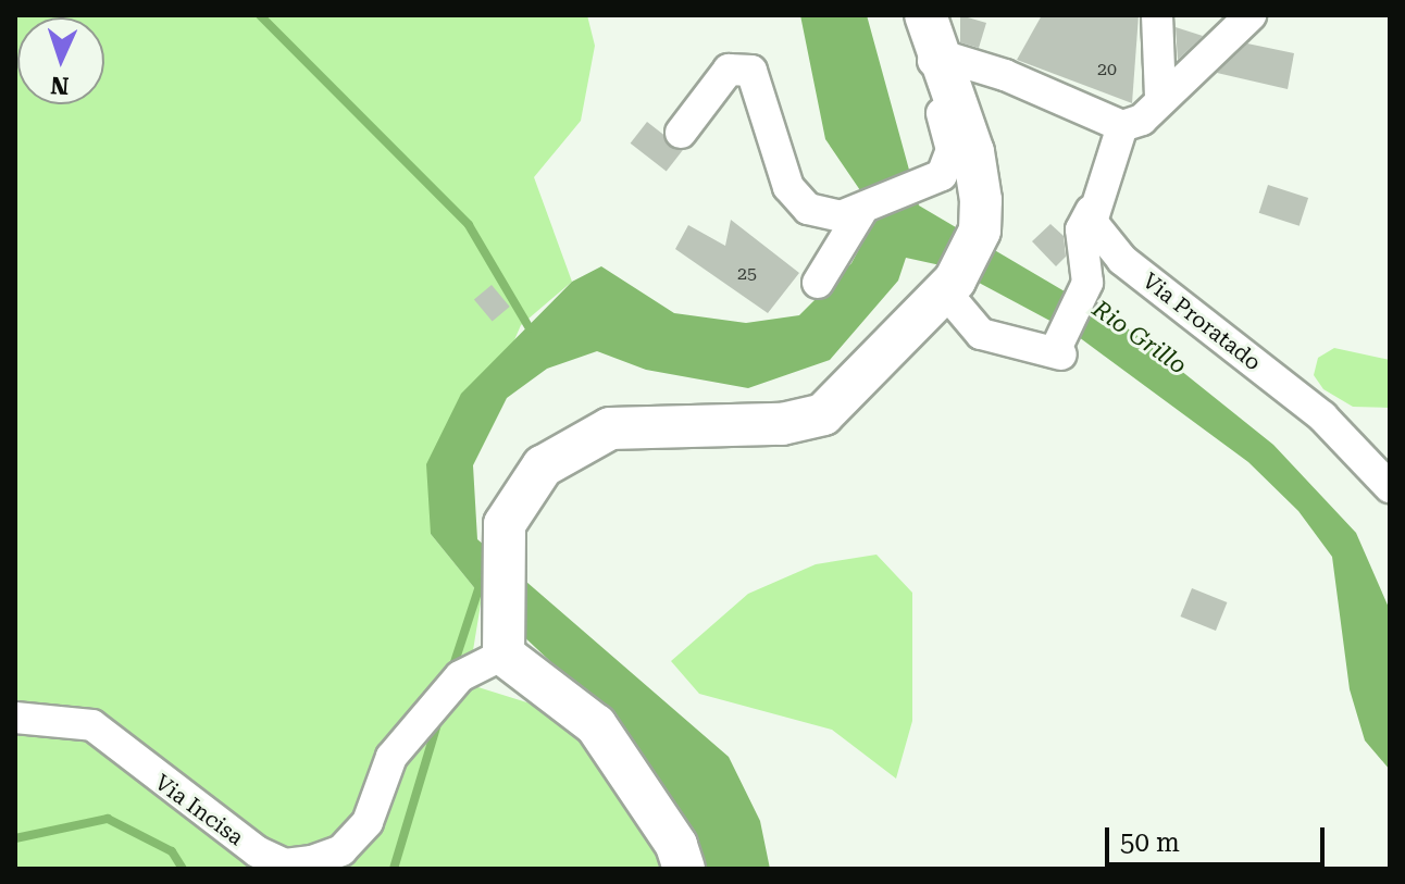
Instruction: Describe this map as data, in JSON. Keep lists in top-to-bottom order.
{
  "streets": {
    "street": ["Via Proratado", "Via Incisa"]
  },
  "water": ["Rio Grillo"],
  "house_numbers": ["20", "25"],
  "scale_bar": "50 m",
  "north": "bottom"
}
